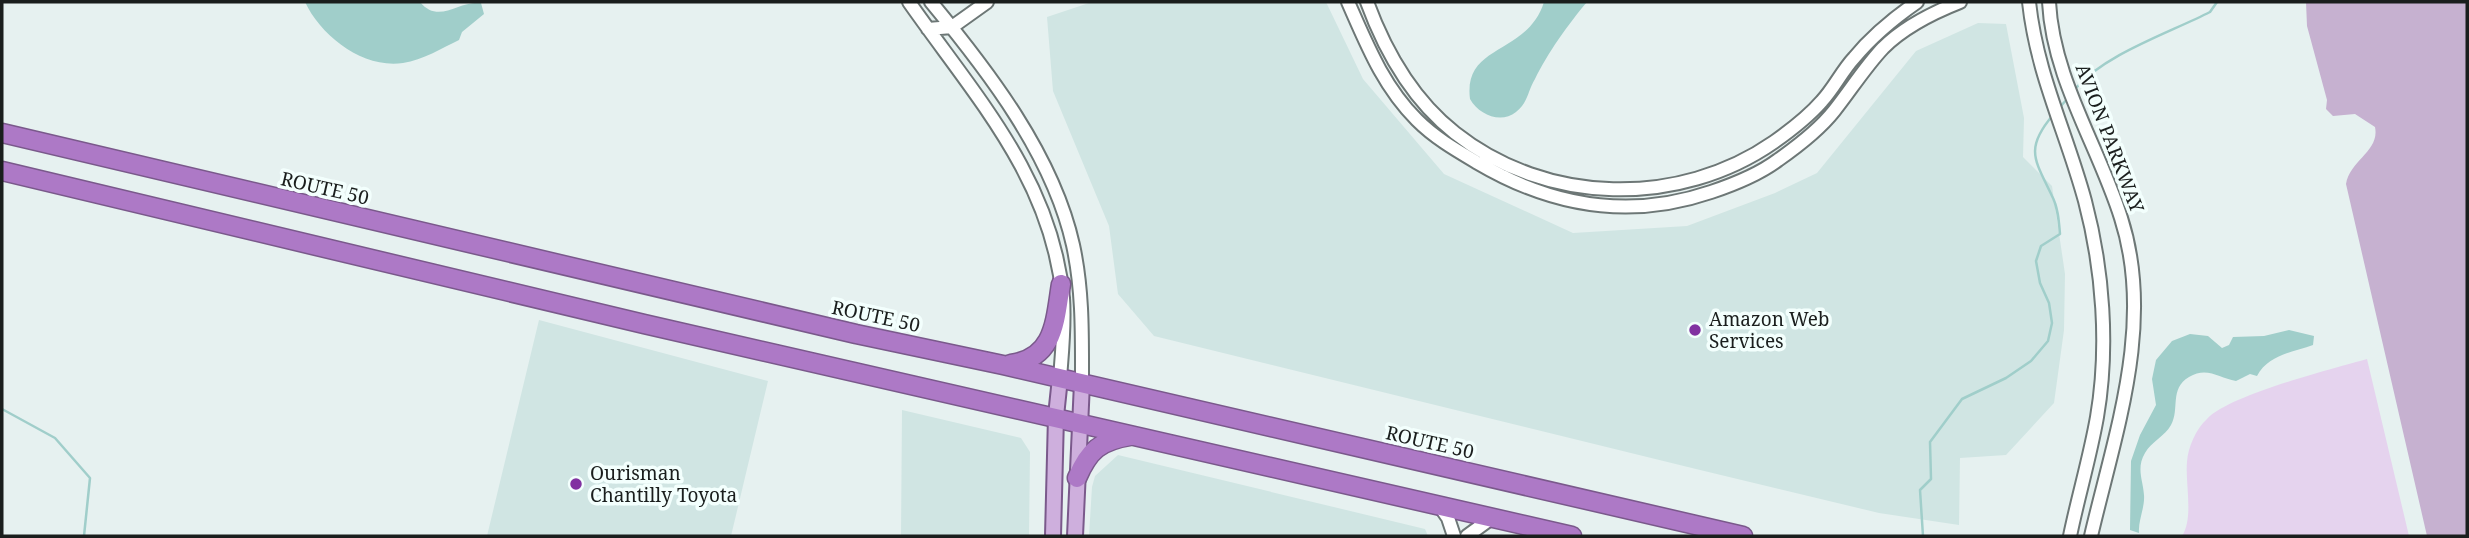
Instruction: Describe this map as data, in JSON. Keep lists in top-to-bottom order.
{
  "streets": {
    "highway": ["ROUTE 50"],
    "street": ["AVION PARKWAY"]
  },
  "places": ["Amazon Web Services", "Ourisman Chantilly Toyota"]
}
